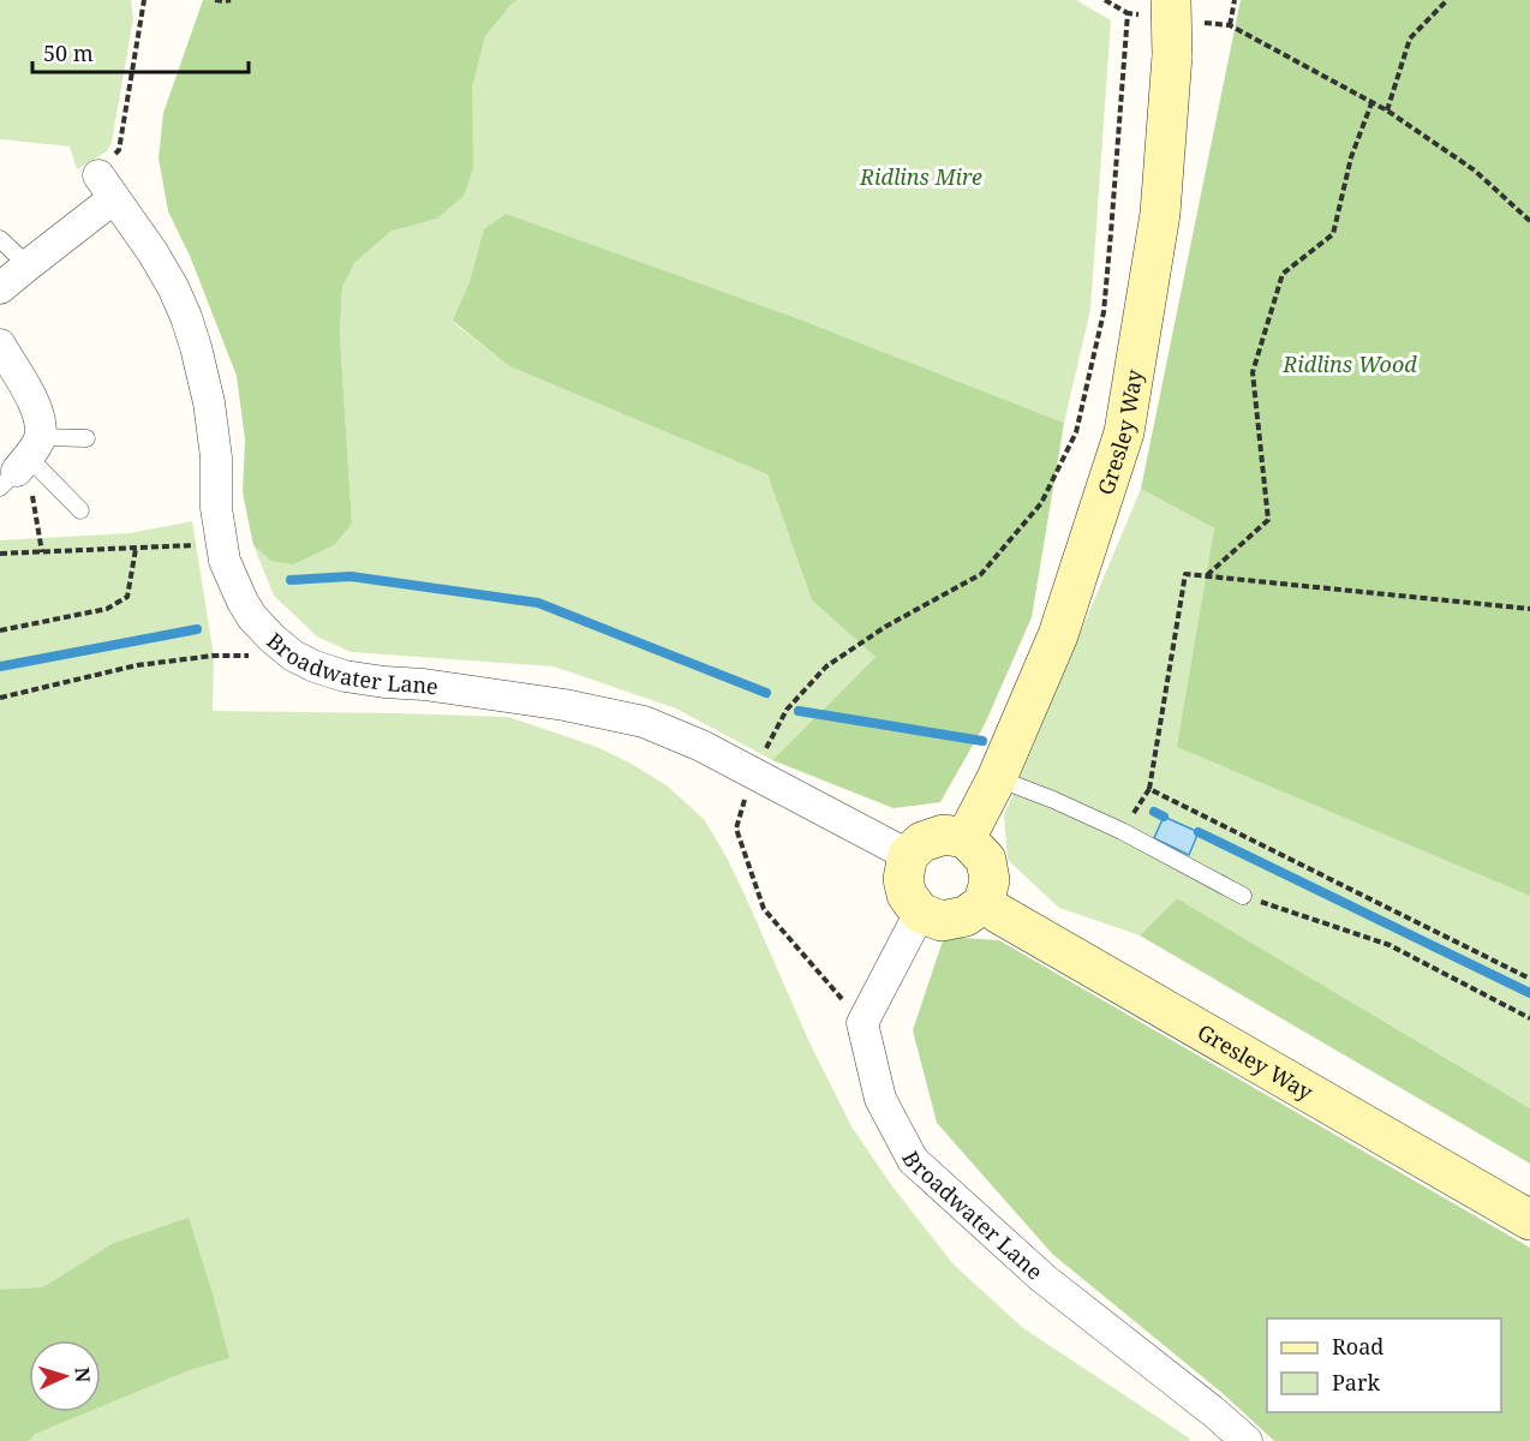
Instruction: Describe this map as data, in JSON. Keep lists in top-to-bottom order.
{
  "streets": {
    "street": ["Gresley Way", "Broadwater Lane"]
  },
  "crossings": [
    ["Gresley Way", "Broadwater Lane"]
  ],
  "parks": ["Ridlins Mire", "Ridlins Wood"],
  "legend": ["Road", "Park"],
  "scale_bar": "50 m",
  "north": "right"
}
